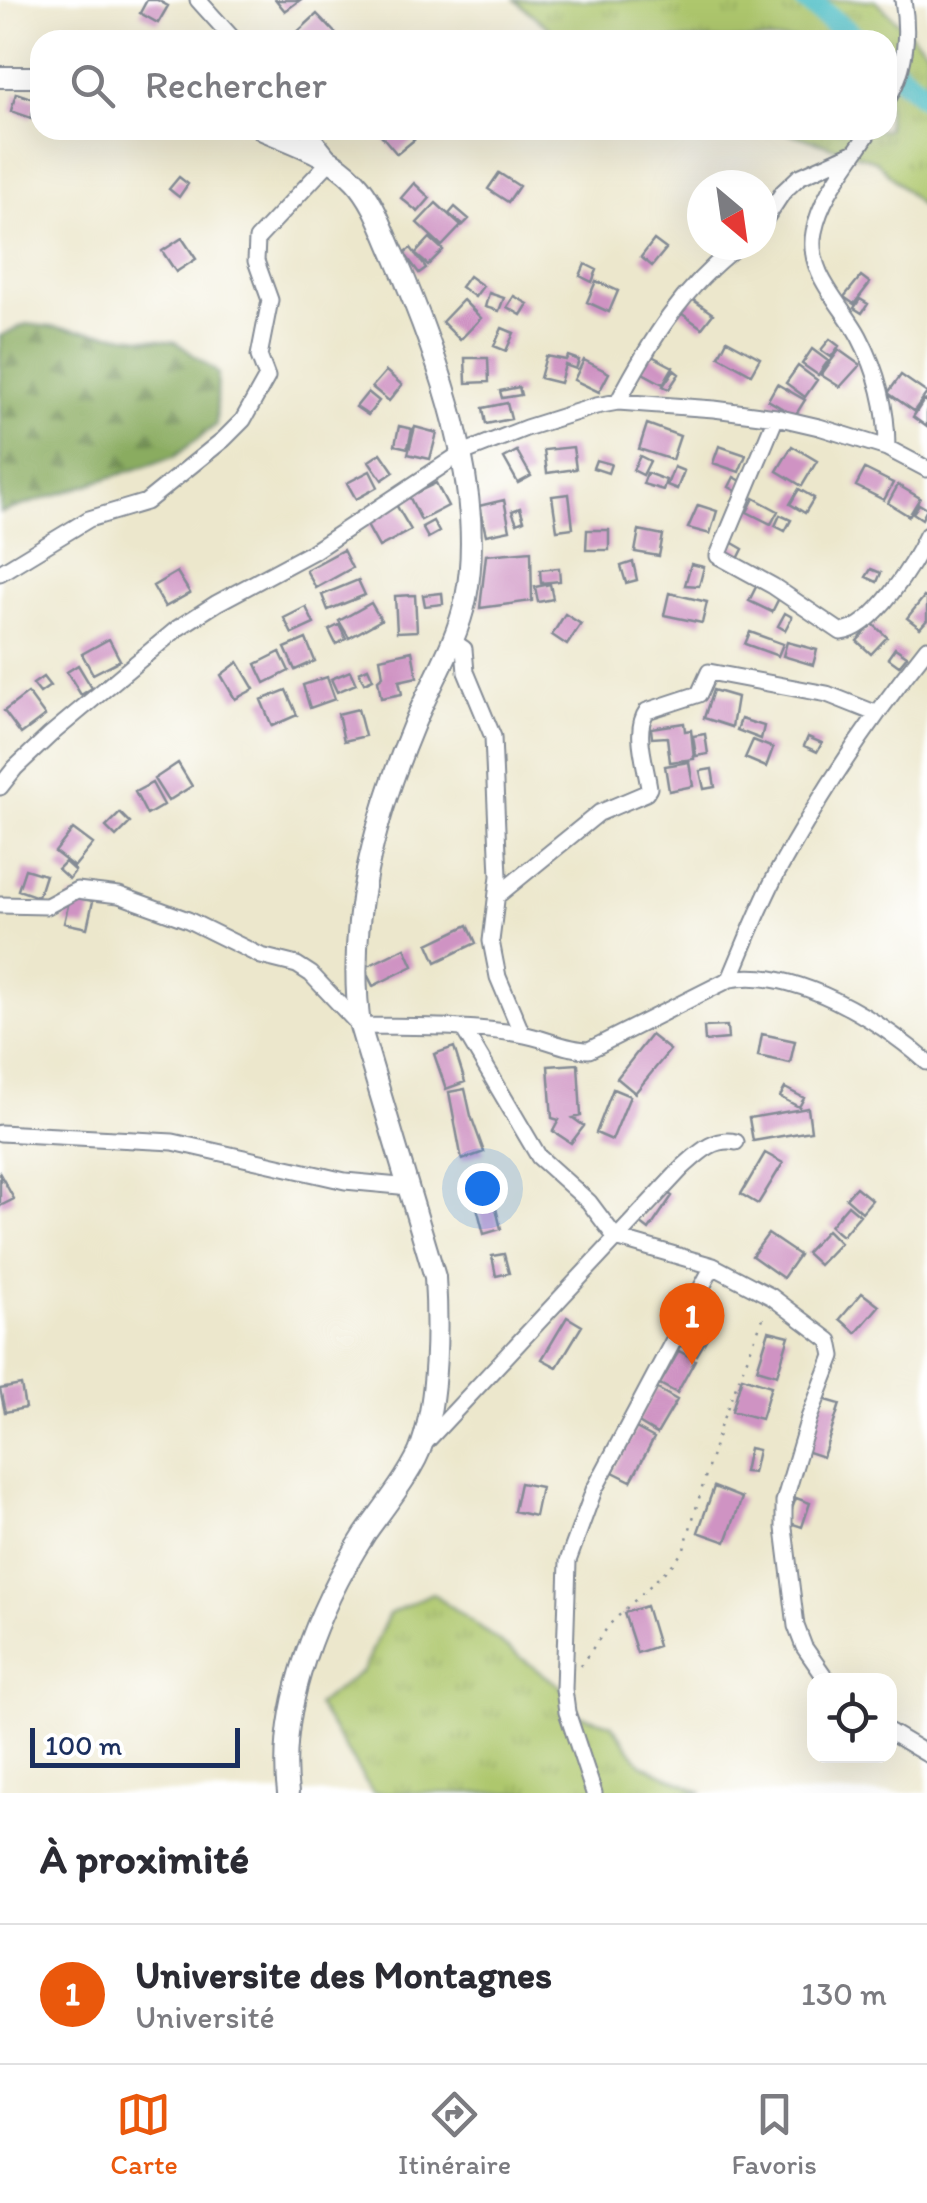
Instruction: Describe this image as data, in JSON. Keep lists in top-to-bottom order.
{
  "scale_bar": "100 m",
  "north": "bottom right",
  "page": {
    "search": "Rechercher",
    "pins": "1",
    "scale": "100 m",
    "heading": "À proximité",
    "list": [
      {
        "mark": "1",
        "name": "Universite des Montagnes",
        "note": "Université",
        "value": "130 m"
      }
    ],
    "nav": ["Carte", "Itinéraire", "Favoris"]
  }
}
